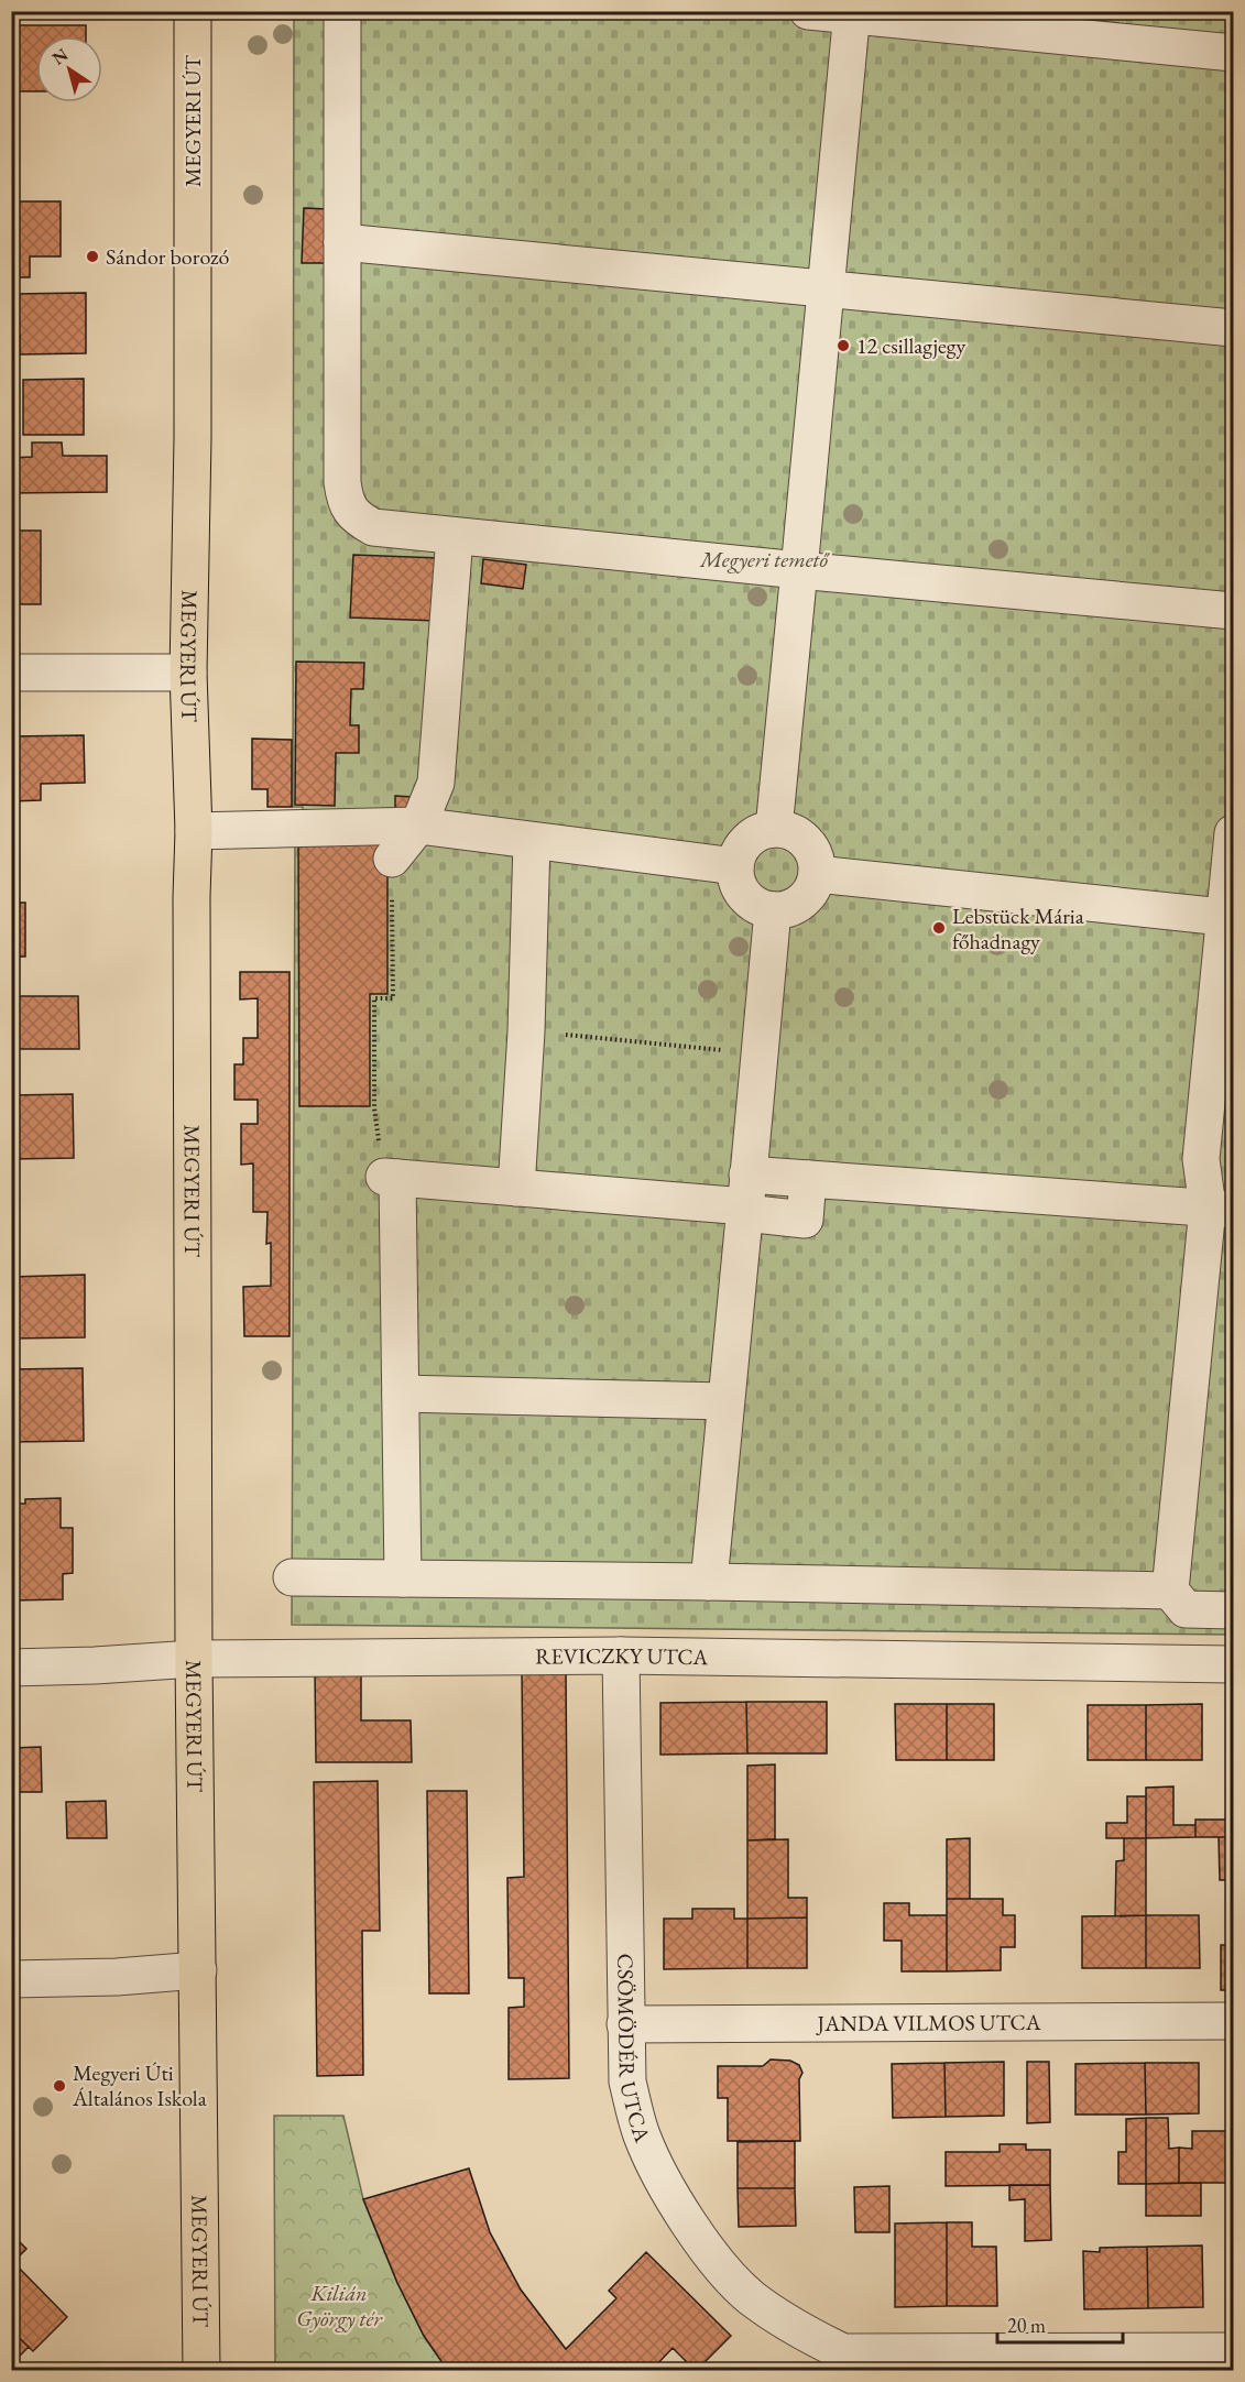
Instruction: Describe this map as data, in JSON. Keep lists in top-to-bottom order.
{
  "streets": {
    "main road": ["MEGYERI ÚT"],
    "street": ["REVICZKY UTCA", "JANDA VILMOS UTCA", "CSÖMÖDÉR UTCA"]
  },
  "crossings": [
    ["MEGYERI ÚT", "REVICZKY UTCA"],
    ["REVICZKY UTCA", "CSÖMÖDÉR UTCA"],
    ["JANDA VILMOS UTCA", "CSÖMÖDÉR UTCA"]
  ],
  "parks": ["Megyeri temető", "Kilián György tér"],
  "places": [
    "Sándor borozó",
    "12 csillagjegy",
    "Lebstück Mária főhadnagy",
    "Megyeri Úti Általános Iskola"
  ],
  "scale_bar": "20 m",
  "north": "top left"
}
